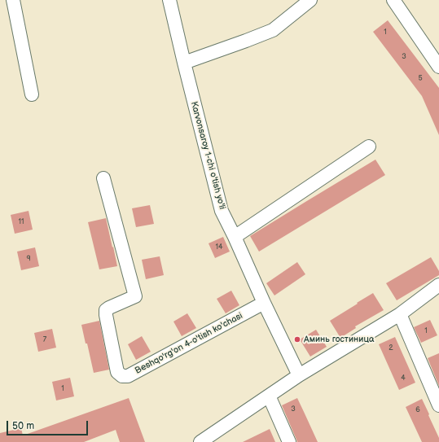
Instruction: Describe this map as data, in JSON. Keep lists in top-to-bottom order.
{
  "streets": {
    "street": ["Karvonsaroy 1-chi o'tish yo'li", "Beshqo'rg'on 4-o'tish ko'chasi"]
  },
  "crossings": [
    ["Karvonsaroy 1-chi o'tish yo'li", "Beshqo'rg'on 4-o'tish ko'chasi"]
  ],
  "places": ["Аминь гостиница"],
  "house_numbers": [
    "1",
    "3",
    "5",
    "11",
    "14",
    "9",
    "1",
    "7",
    "2",
    "4",
    "1",
    "3",
    "6"
  ],
  "scale_bar": "50 m"
}
